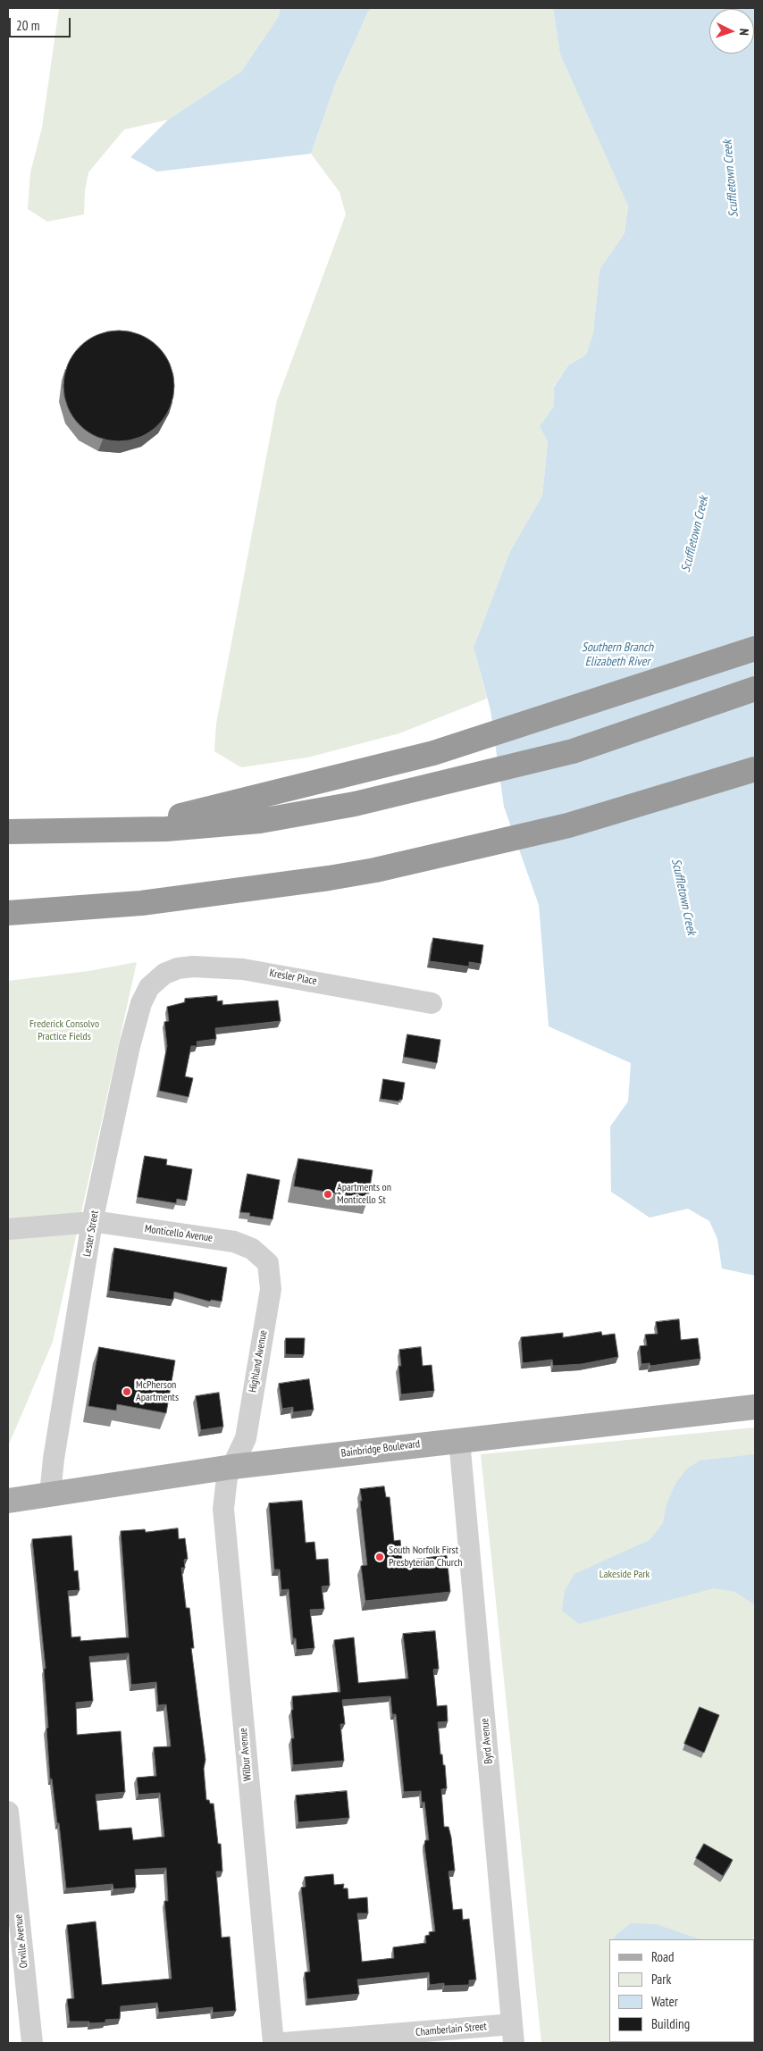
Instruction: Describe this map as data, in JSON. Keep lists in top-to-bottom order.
{
  "streets": {
    "main road": ["Bainbridge Boulevard"],
    "street": [
      "Kresler Place",
      "Lester Street",
      "Monticello Avenue",
      "Highland Avenue",
      "Byrd Avenue",
      "Wilbur Avenue",
      "Orville Avenue",
      "Chamberlain Street"
    ]
  },
  "crossings": [
    ["Kresler Place", "Lester Street"],
    ["Lester Street", "Monticello Avenue"],
    ["Lester Street", "Bainbridge Boulevard"],
    ["Monticello Avenue", "Highland Avenue"],
    ["Highland Avenue", "Bainbridge Boulevard"],
    ["Highland Avenue", "Wilbur Avenue"],
    ["Bainbridge Boulevard", "Byrd Avenue"],
    ["Bainbridge Boulevard", "Wilbur Avenue"],
    ["Byrd Avenue", "Chamberlain Street"]
  ],
  "water": ["Scuffletown Creek", "Southern Branch Elizabeth River"],
  "parks": ["Frederick Consolvo Practice Fields", "Lakeside Park"],
  "places": ["Apartments on Monticello St", "McPherson Apartments", "South Norfolk First Presbyterian Church"],
  "legend": [
    "Road",
    "Park",
    "Water",
    "Building"
  ],
  "scale_bar": "20 m",
  "north": "right"
}
